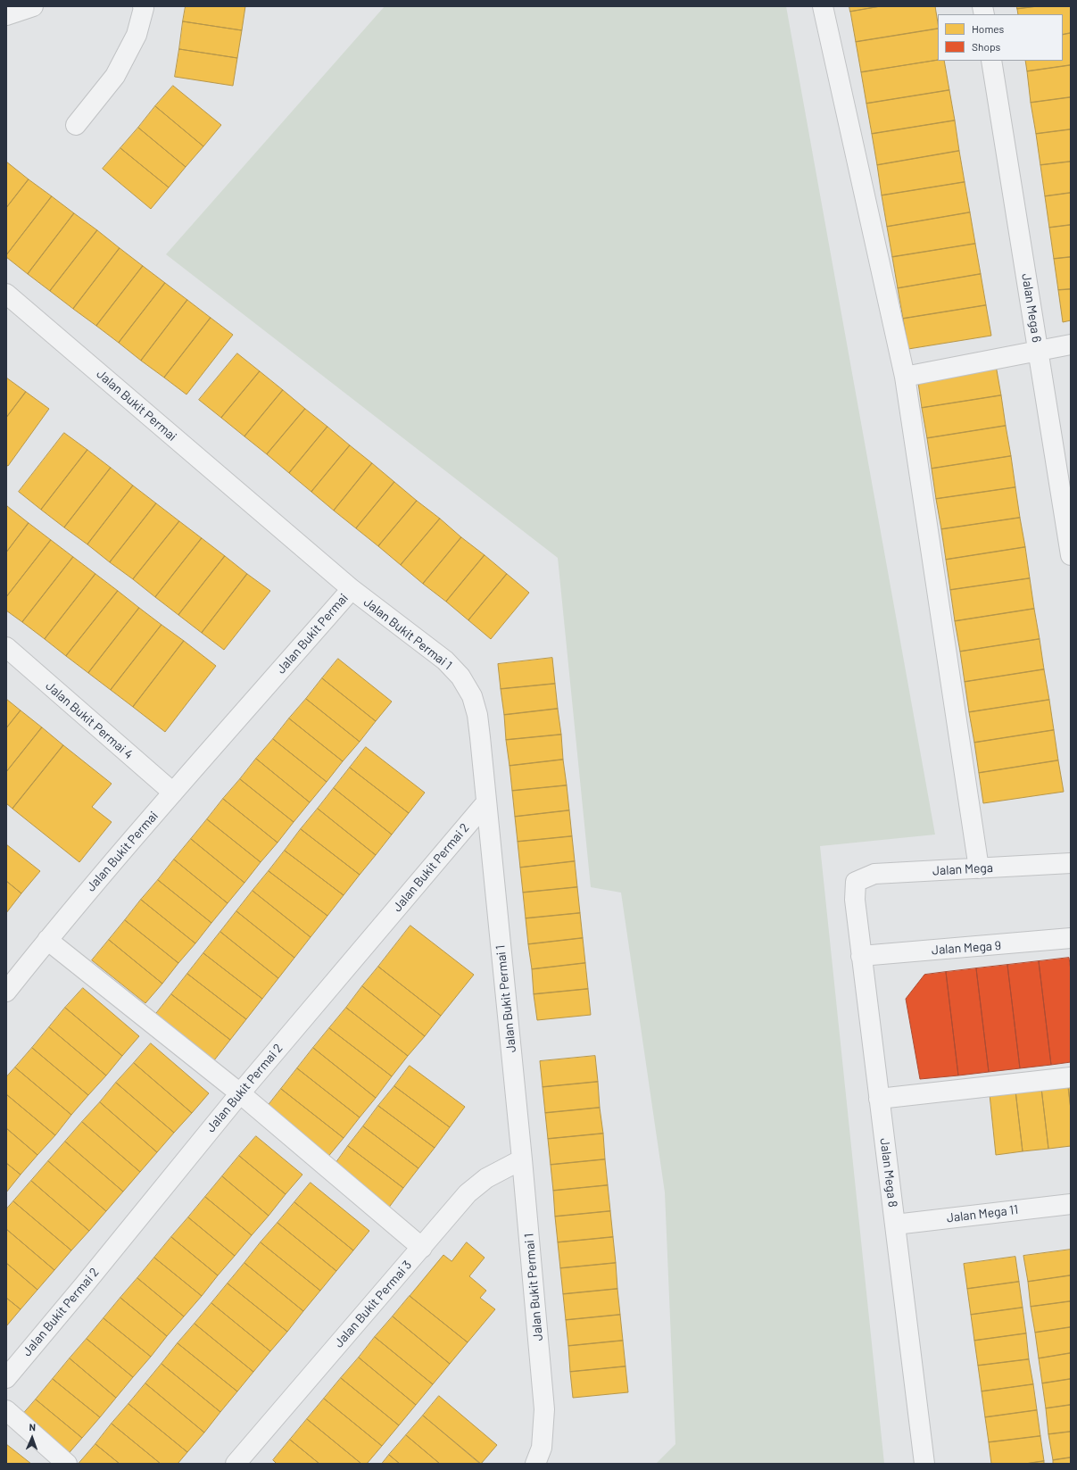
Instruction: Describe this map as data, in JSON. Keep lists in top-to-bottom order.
{
  "streets": {
    "street": [
      "Jalan Mega 6",
      "Jalan Bukit Permai",
      "Jalan Bukit Permai 1",
      "Jalan Bukit Permai 4",
      "Jalan Bukit Permai 2",
      "Jalan Mega",
      "Jalan Mega 9",
      "Jalan Mega 8",
      "Jalan Mega 11",
      "Jalan Bukit Permai 3"
    ]
  },
  "crossings": [
    ["Jalan Bukit Permai", "Jalan Bukit Permai 1"],
    ["Jalan Bukit Permai", "Jalan Bukit Permai 4"],
    ["Jalan Bukit Permai 1", "Jalan Bukit Permai 2"],
    ["Jalan Bukit Permai 1", "Jalan Bukit Permai 3"],
    ["Jalan Mega", "Jalan Mega 8"],
    ["Jalan Mega 9", "Jalan Mega 8"],
    ["Jalan Mega 8", "Jalan Mega 11"]
  ],
  "legend": ["Homes", "Shops"],
  "north": "top"
}
